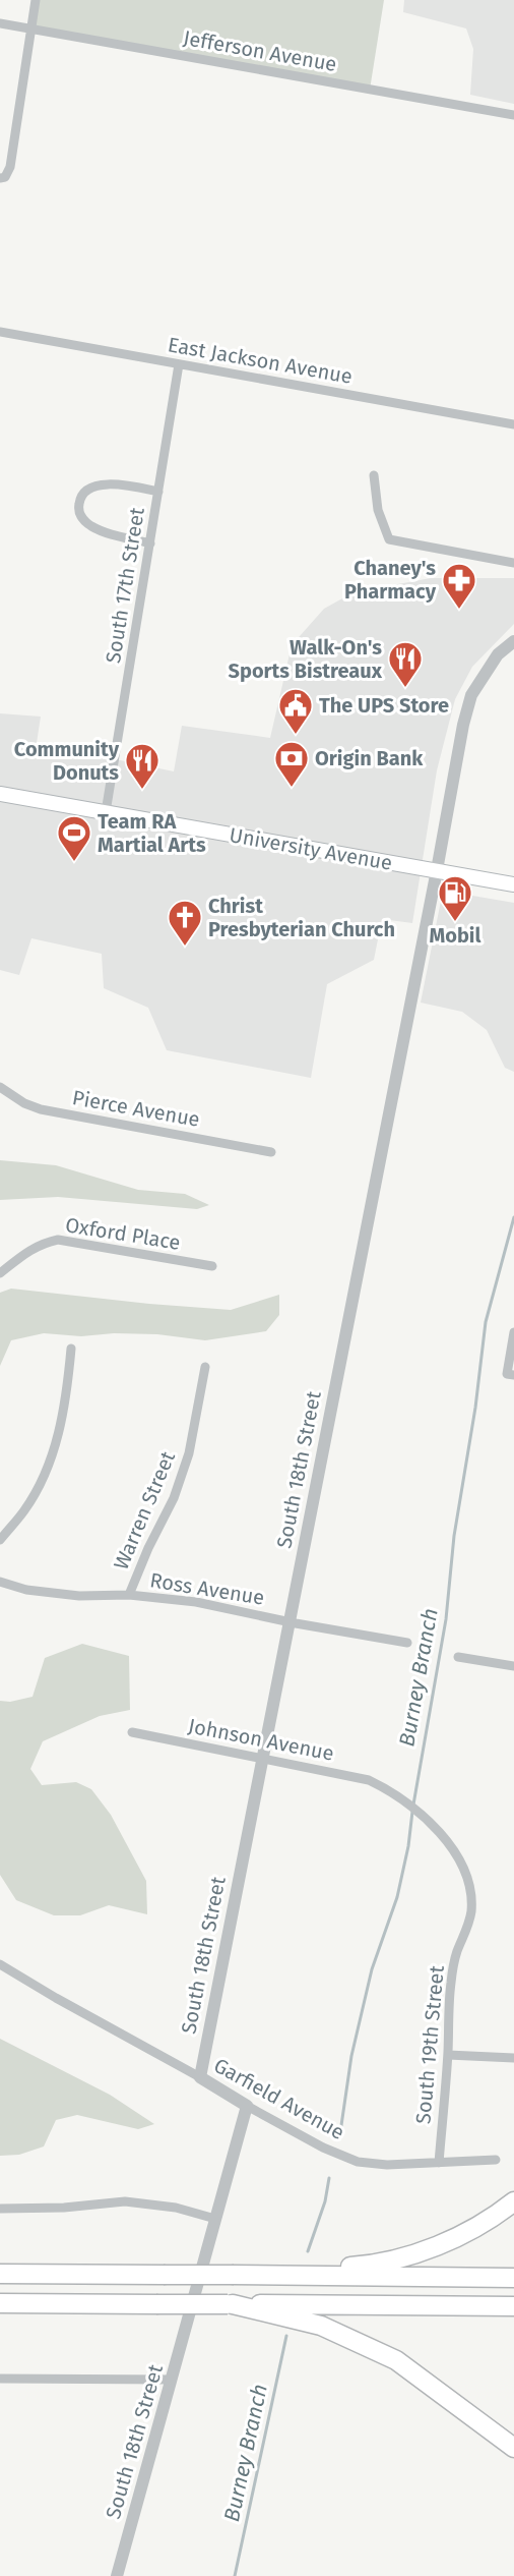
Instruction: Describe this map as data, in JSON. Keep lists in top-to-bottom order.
{
  "streets": {
    "main road": ["University Avenue"],
    "street": [
      "Jefferson Avenue",
      "East Jackson Avenue",
      "South 17th Street",
      "Pierce Avenue",
      "Oxford Place",
      "South 18th Street",
      "Warren Street",
      "Ross Avenue",
      "Johnson Avenue",
      "South 19th Street",
      "Garfield Avenue"
    ]
  },
  "crossings": [
    ["East Jackson Avenue", "South 17th Street"],
    ["South 17th Street", "University Avenue"],
    ["University Avenue", "South 18th Street"],
    ["South 18th Street", "Ross Avenue"],
    ["South 18th Street", "Johnson Avenue"],
    ["South 18th Street", "Garfield Avenue"],
    ["Warren Street", "Ross Avenue"],
    ["Johnson Avenue", "South 19th Street"],
    ["South 19th Street", "Garfield Avenue"]
  ],
  "water": ["Burney Branch"],
  "places": {
    "pharmacy": ["Chaney's Pharmacy"],
    "restaurant": ["Walk-On's Sports Bistreaux", "Community Donuts"],
    "public building": ["The UPS Store"],
    "bank": ["Origin Bank"],
    "sports": ["Team RA Martial Arts"],
    "fuel station": ["Mobil"],
    "church": ["Christ Presbyterian Church"]
  }
}
